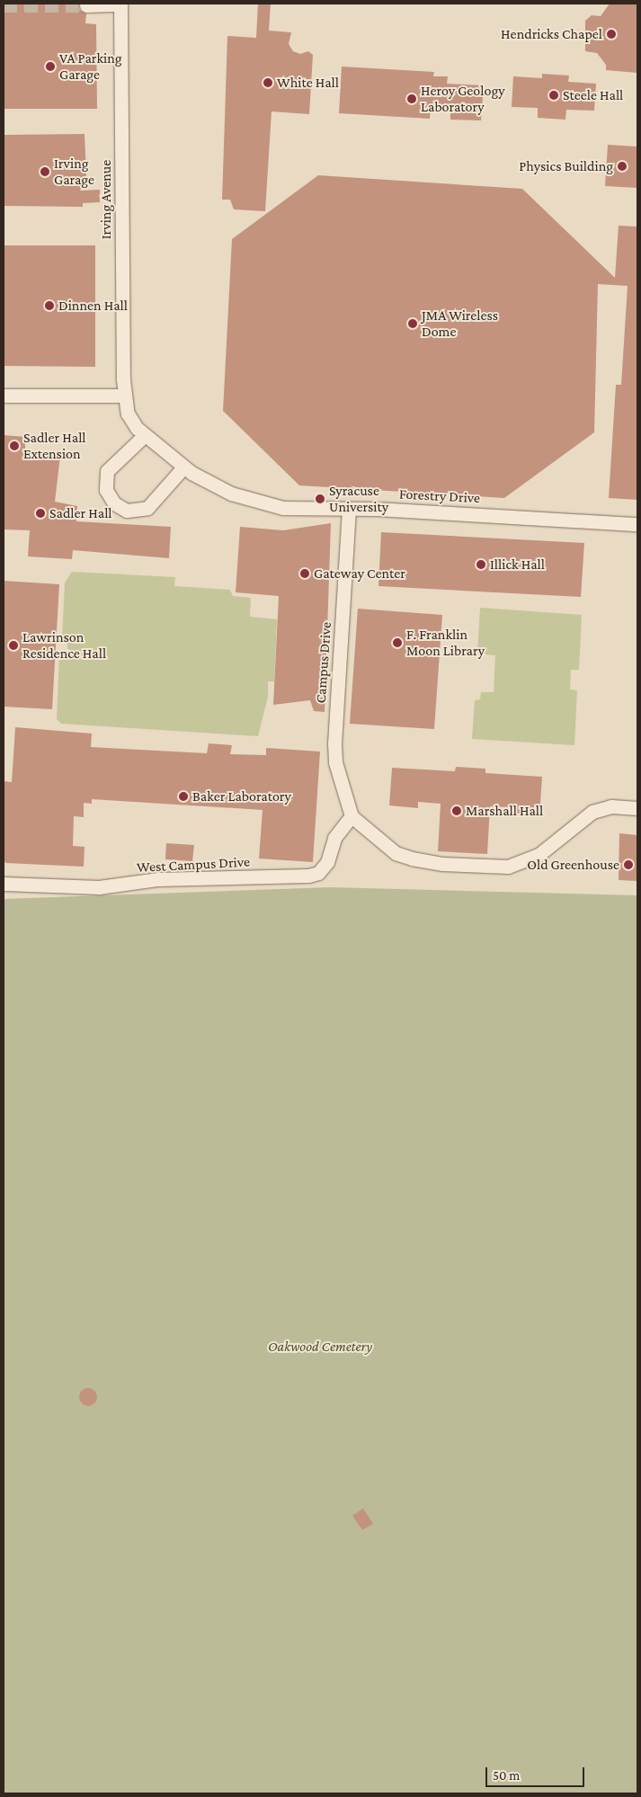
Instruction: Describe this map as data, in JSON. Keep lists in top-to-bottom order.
{
  "streets": {
    "street": [
      "Irving Avenue",
      "Forestry Drive",
      "Campus Drive",
      "West Campus Drive"
    ]
  },
  "crossings": [
    ["Irving Avenue", "Forestry Drive"],
    ["Forestry Drive", "Campus Drive"],
    ["Campus Drive", "West Campus Drive"]
  ],
  "parks": ["Oakwood Cemetery"],
  "places": [
    "Hendricks Chapel",
    "VA Parking Garage",
    "White Hall",
    "Steele Hall",
    "Heroy Geology Laboratory",
    "Physics Building",
    "Irving Garage",
    "Dinnen Hall",
    "JMA Wireless Dome",
    "Sadler Hall Extension",
    "Syracuse University",
    "Sadler Hall",
    "Illick Hall",
    "Gateway Center",
    "F. Franklin Moon Library",
    "Lawrinson Residence Hall",
    "Baker Laboratory",
    "Marshall Hall",
    "Old Greenhouse"
  ],
  "scale_bar": "50 m"
}
